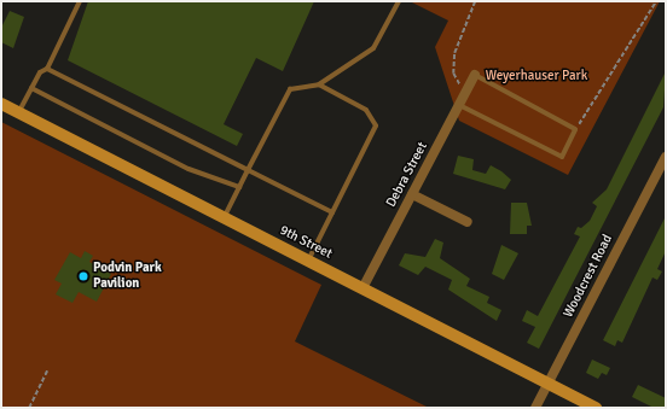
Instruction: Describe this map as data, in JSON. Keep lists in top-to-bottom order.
{
  "streets": {
    "street": ["Debra Street", "9th Street", "Woodcrest Road"]
  },
  "crossings": [
    ["Debra Street", "9th Street"],
    ["9th Street", "Woodcrest Road"]
  ],
  "parks": ["Weyerhauser Park"],
  "places": ["Podvin Park Pavilion"]
}
